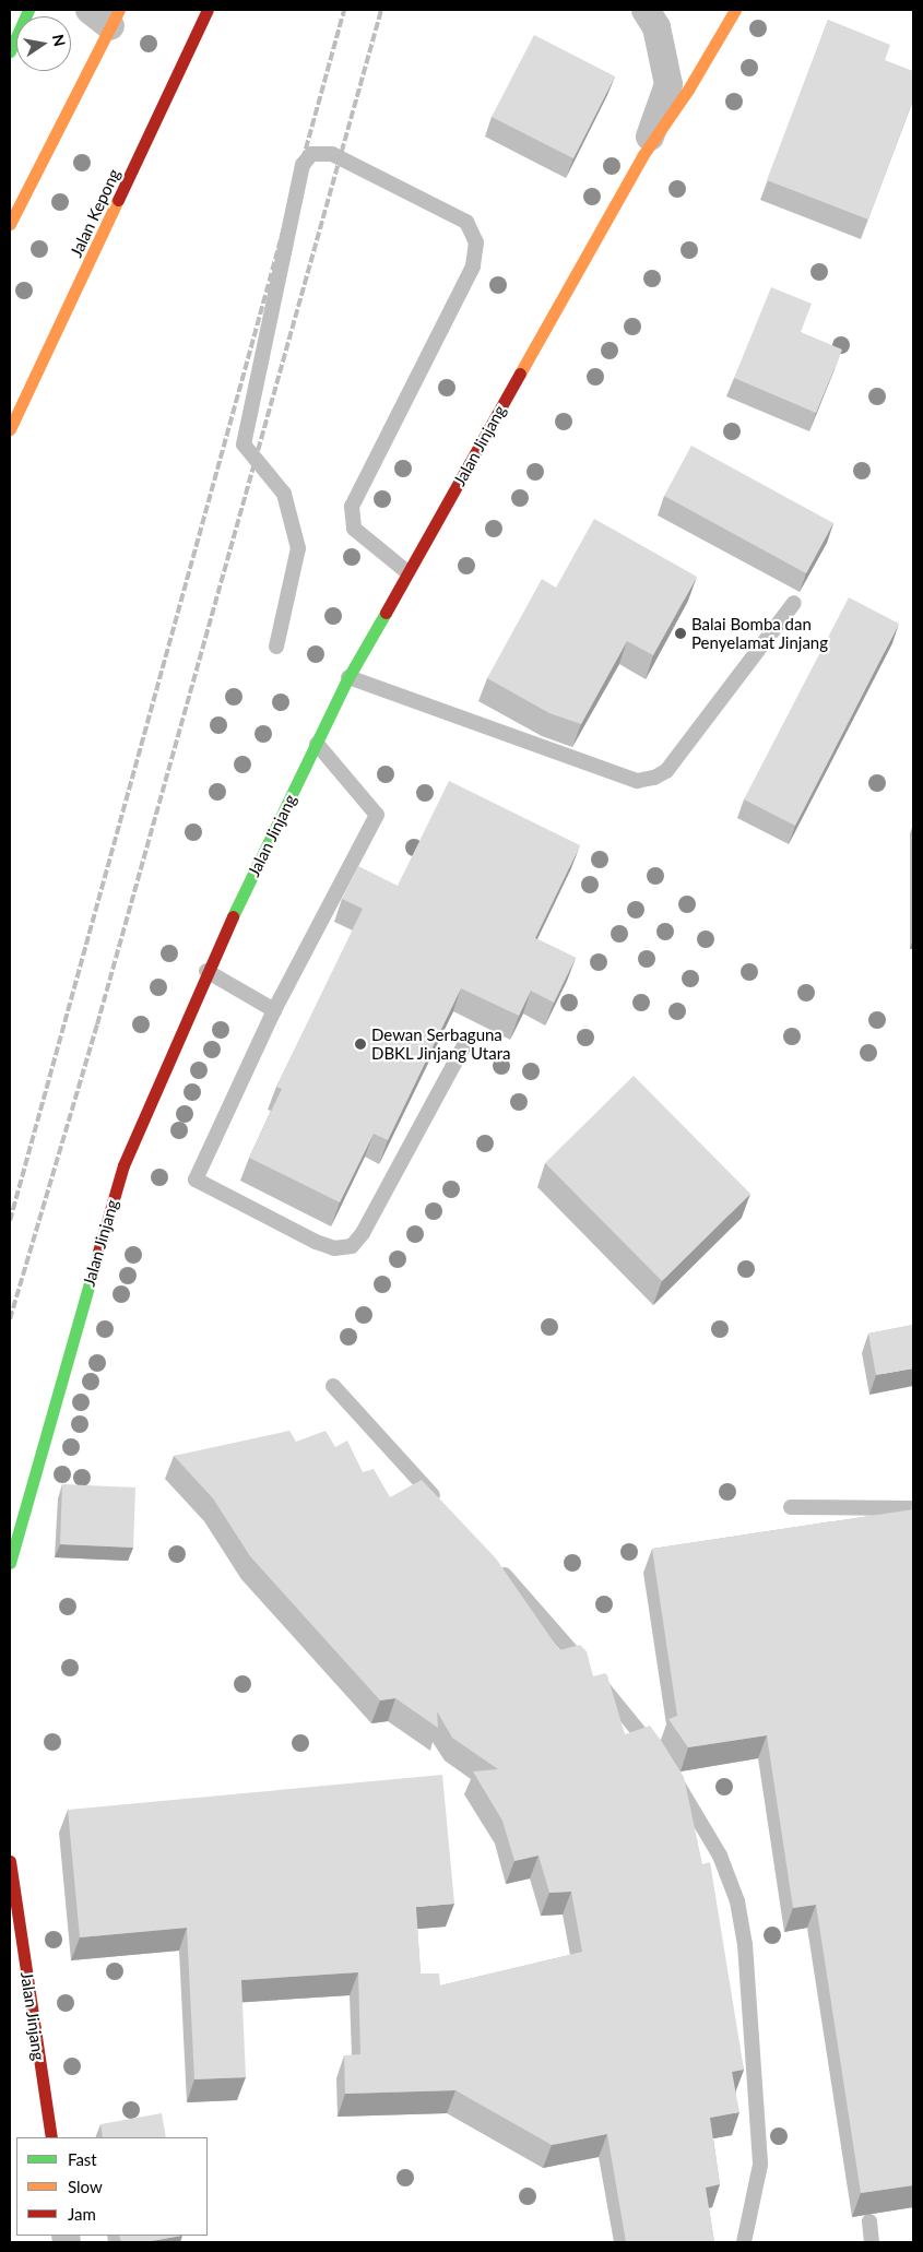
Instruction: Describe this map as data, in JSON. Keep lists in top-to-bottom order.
{
  "streets": {
    "street": ["Jalan Kepong", "Jalan Jinjang"]
  },
  "places": ["Balai Bomba dan Penyelamat Jinjang", "Dewan Serbaguna DBKL Jinjang Utara"],
  "legend": ["Fast", "Slow", "Jam"],
  "north": "right"
}
